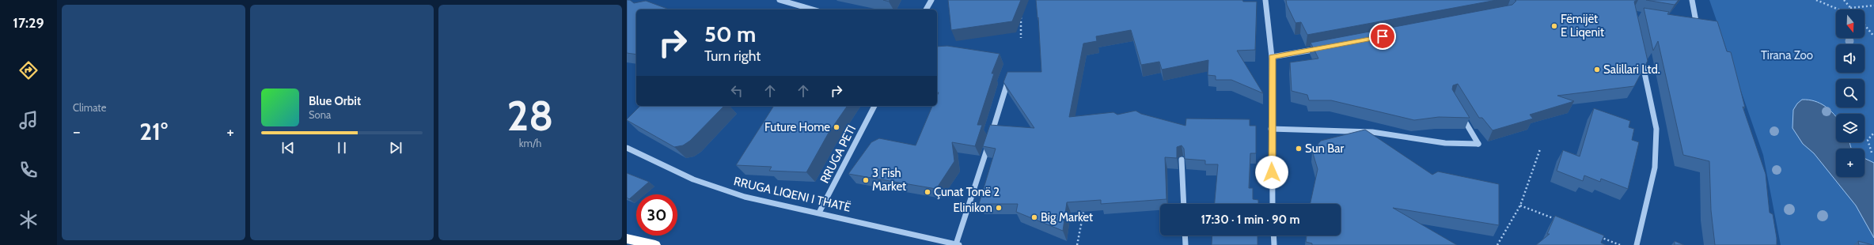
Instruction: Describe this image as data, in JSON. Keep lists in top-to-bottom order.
{
  "streets": {
    "street": ["RRUGA PETI", "RRUGA LIQENI I THATË"]
  },
  "crossings": [
    ["RRUGA PETI", "RRUGA LIQENI I THATË"]
  ],
  "parks": ["Tirana Zoo"],
  "places": [
    "Fëmijët E Liqenit",
    "Salillari Ltd.",
    "Future Home",
    "Sun Bar",
    "3 Fish Market",
    "Çunat Tonë 2",
    "Elinikon",
    "Big Market"
  ],
  "north": "bottom",
  "page": {
    "tabs": "17:29",
    "tile": [
      "Climate",
      ["28", "km/h"]
    ],
    "map_buttons": "+",
    "turn": ["50 m", "Turn right"],
    "song": ["Blue Orbit", "Sona"],
    "heat": ["−", "21°", "+"],
    "limit": "30",
    "trip": "17:30 · 1 min · 90 m"
  }
}
